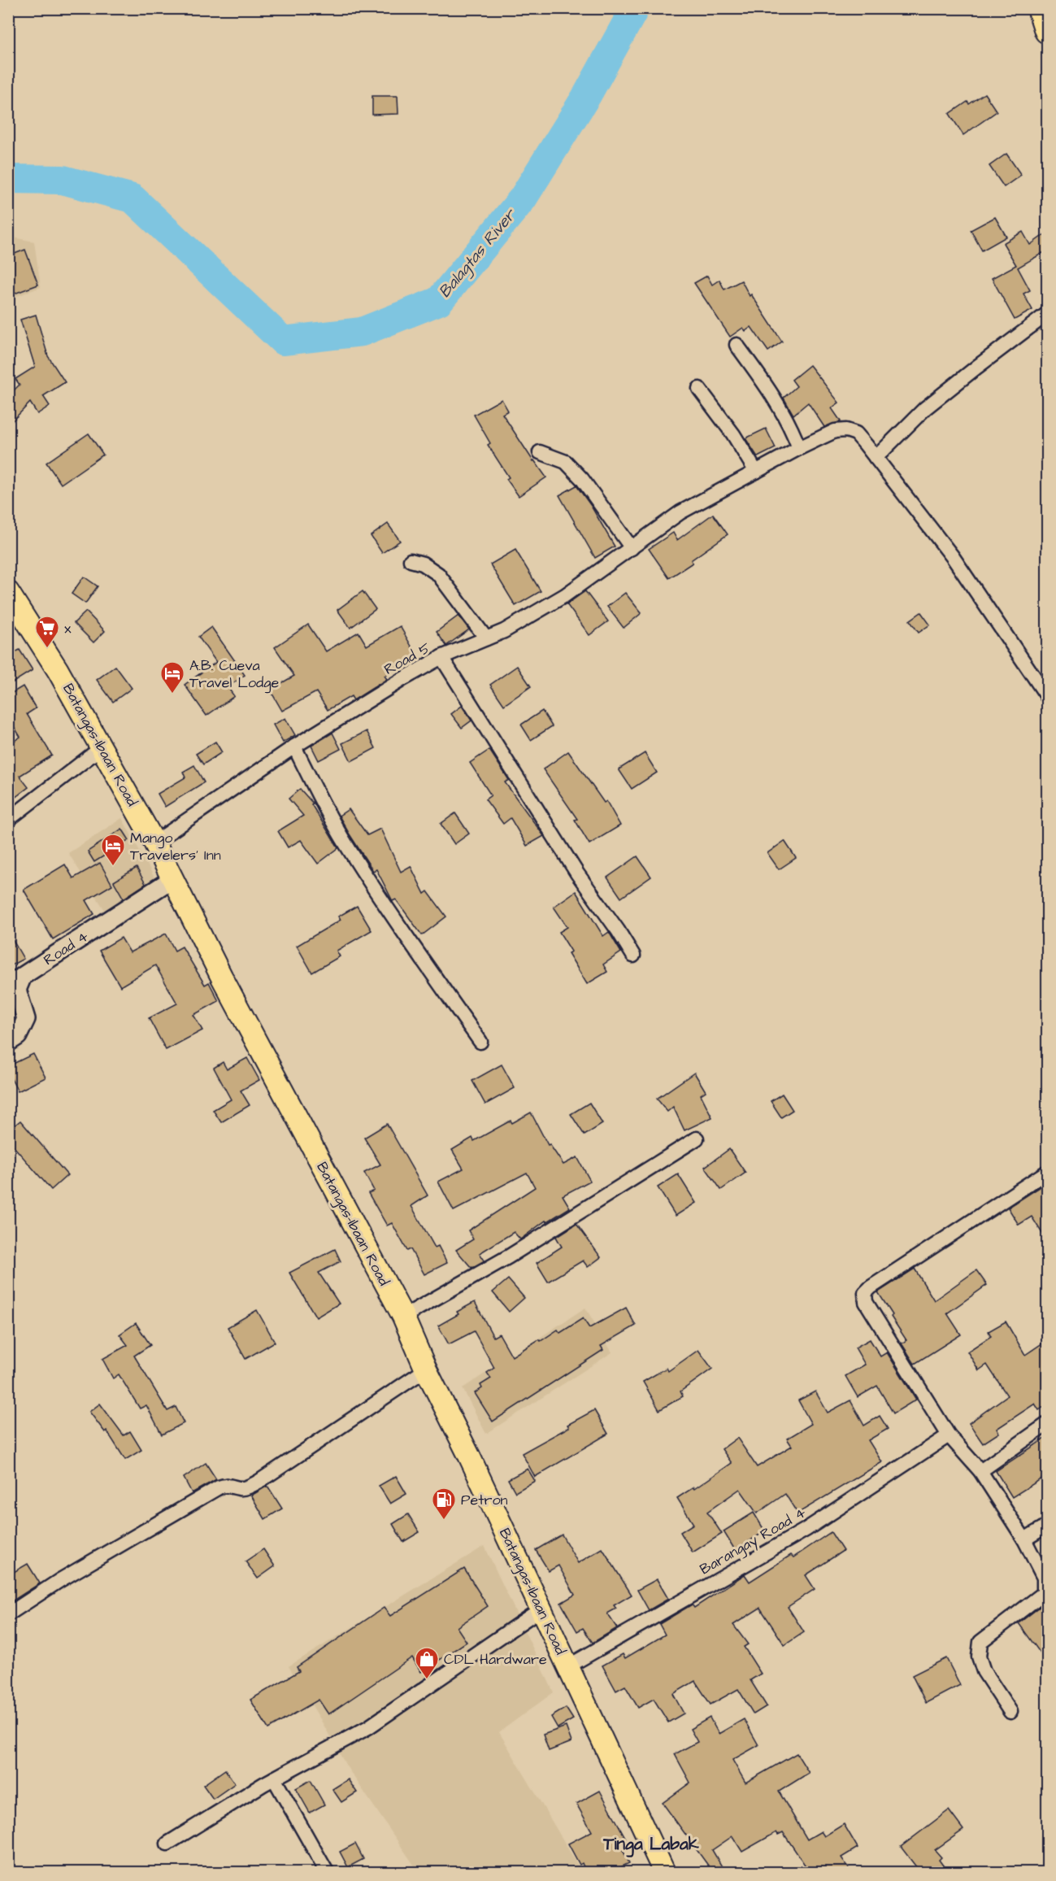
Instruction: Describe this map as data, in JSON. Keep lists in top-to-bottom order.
{
  "streets": {
    "main road": ["Batangas-Ibaan Road"],
    "street": ["Road 5", "Road 4", "Barangay Road 4"]
  },
  "crossings": [
    ["Road 5", "Batangas-Ibaan Road"],
    ["Batangas-Ibaan Road", "Road 4"],
    ["Batangas-Ibaan Road", "Barangay Road 4"]
  ],
  "districts": ["Tinga Labak"],
  "water": ["Balagtas River"],
  "places": {
    "supermarket": ["x"],
    "hotel": ["A.B. Cueva Travel Lodge", "Mango Travelers' Inn"],
    "fuel station": ["Petron"],
    "shop": ["CDL Hardware"]
  }
}
